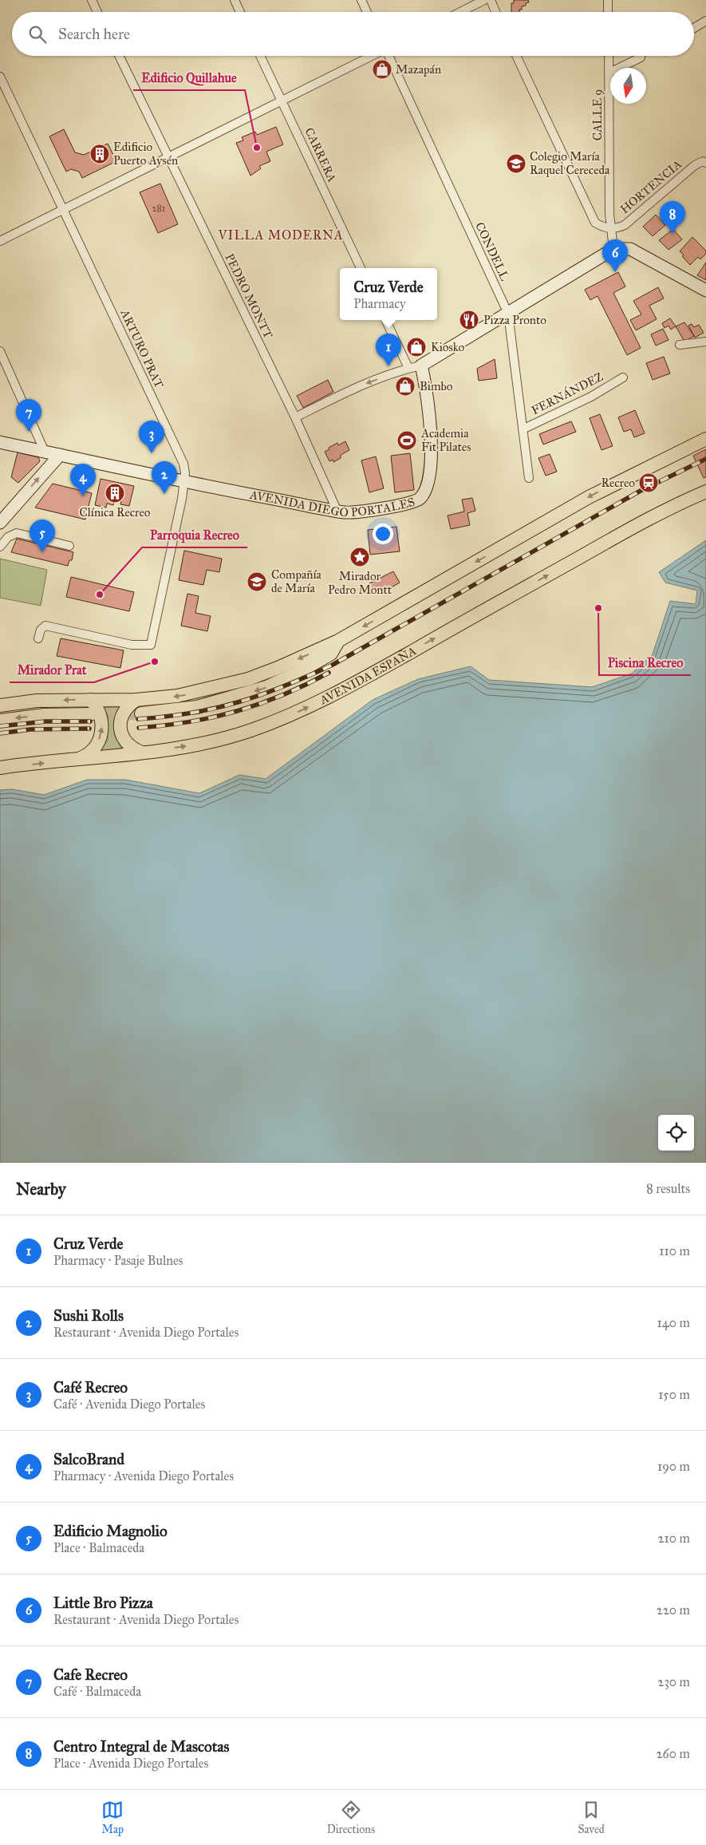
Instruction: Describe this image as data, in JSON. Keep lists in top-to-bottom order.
{
  "streets": {
    "main road": ["AVENIDA ESPAÑA"],
    "street": [
      "CALLE 9",
      "CARRERA",
      "HORTENCIA",
      "CONDELL",
      "PEDRO MONTT",
      "ARTURO PRAT",
      "FERNÁNDEZ",
      "AVENIDA DIEGO PORTALES"
    ]
  },
  "crossings": [
    ["CALLE 9", "HORTENCIA"],
    ["CONDELL", "FERNÁNDEZ"],
    ["PEDRO MONTT", "AVENIDA DIEGO PORTALES"],
    ["ARTURO PRAT", "AVENIDA DIEGO PORTALES"]
  ],
  "districts": ["VILLA MODERNA"],
  "places": {
    "shop": ["Mazapán", "Kiosko", "Bimbo"],
    "other": [
      "Edificio Quillahue",
      "Parroquia Recreo",
      "Piscina Recreo",
      "Mirador Prat"
    ],
    "building": ["Edificio Puerto Aysén", "Clínica Recreo"],
    "school or university": ["Colegio María Raquel Cereceda", "Compañía de María"],
    "restaurant": ["Pizza Pronto"],
    "sports": ["Academia Fit Pilates"],
    "station": ["Recreo"],
    "place": ["Mirador Pedro Montt"]
  },
  "house_numbers": ["281"],
  "north": "bottom",
  "page": {
    "search": "Search here",
    "pins": [
      "8",
      "6",
      "1",
      "7",
      "3",
      "2",
      "4",
      "5"
    ],
    "popup": ["Cruz Verde", "Pharmacy"],
    "heading": ["Nearby", "8 results"],
    "list": [
      {
        "mark": "1",
        "name": "Cruz Verde",
        "note": "Pharmacy · Pasaje Bulnes",
        "value": "110 m"
      },
      {
        "mark": "2",
        "name": "Sushi Rolls",
        "note": "Restaurant · Avenida Diego Portales",
        "value": "140 m"
      },
      {
        "mark": "3",
        "name": "Café Recreo",
        "note": "Café · Avenida Diego Portales",
        "value": "150 m"
      },
      {
        "mark": "4",
        "name": "SalcoBrand",
        "note": "Pharmacy · Avenida Diego Portales",
        "value": "190 m"
      },
      {
        "mark": "5",
        "name": "Edificio Magnolio",
        "note": "Place · Balmaceda",
        "value": "210 m"
      },
      {
        "mark": "6",
        "name": "Little Bro Pizza",
        "note": "Restaurant · Avenida Diego Portales",
        "value": "220 m"
      },
      {
        "mark": "7",
        "name": "Cafe Recreo",
        "note": "Café · Balmaceda",
        "value": "230 m"
      },
      {
        "mark": "8",
        "name": "Centro Integral de Mascotas",
        "note": "Place · Avenida Diego Portales",
        "value": "260 m"
      }
    ],
    "nav": ["Map", "Directions", "Saved"]
  }
}
